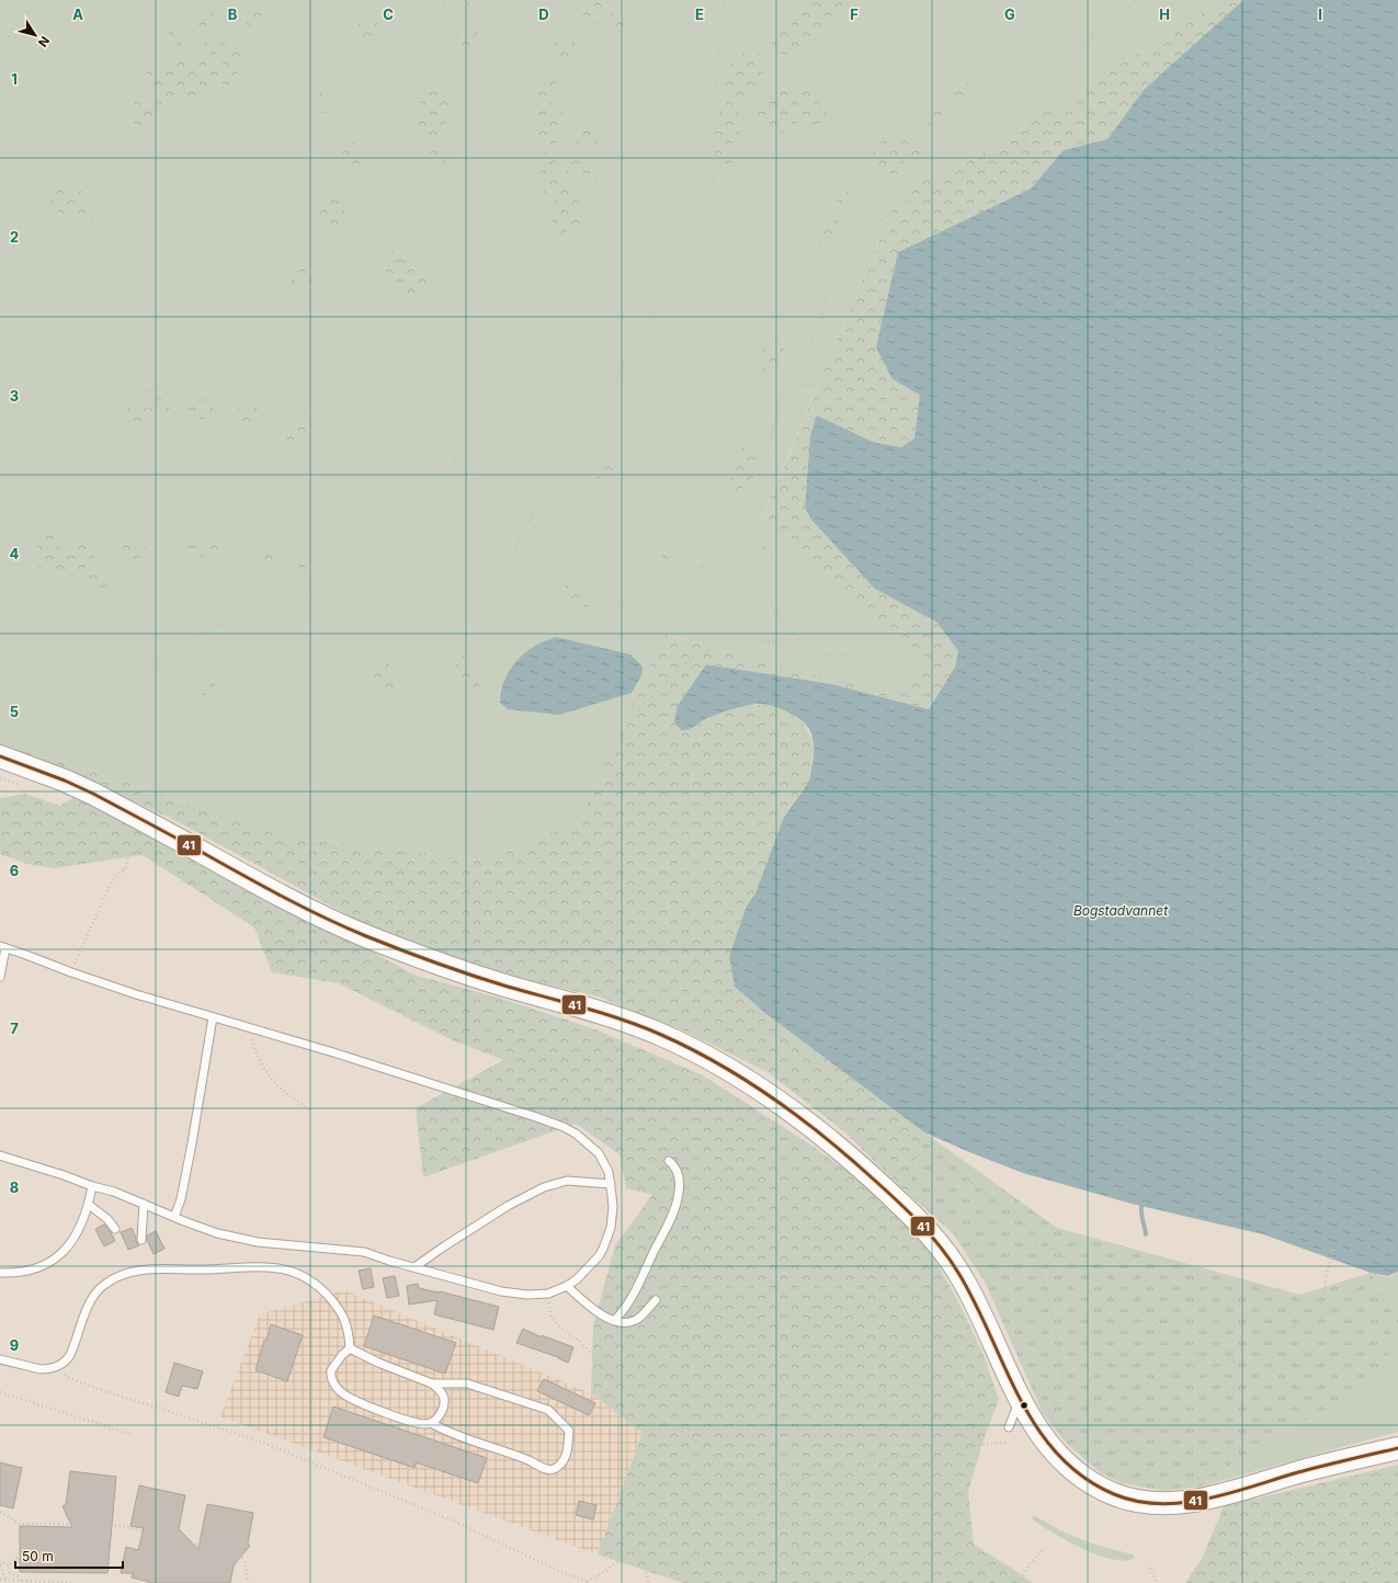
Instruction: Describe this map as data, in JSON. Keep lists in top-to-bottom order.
{
  "water": ["Bogstadvannet"],
  "lines": ["transit line 41"],
  "scale_bar": "50 m",
  "north": "bottom right",
  "grid": {
    "columns": [
      "A",
      "B",
      "C",
      "D",
      "E",
      "F",
      "G",
      "H",
      "I"
    ],
    "rows": [
      "1",
      "2",
      "3",
      "4",
      "5",
      "6",
      "7",
      "8",
      "9"
    ]
  }
}
